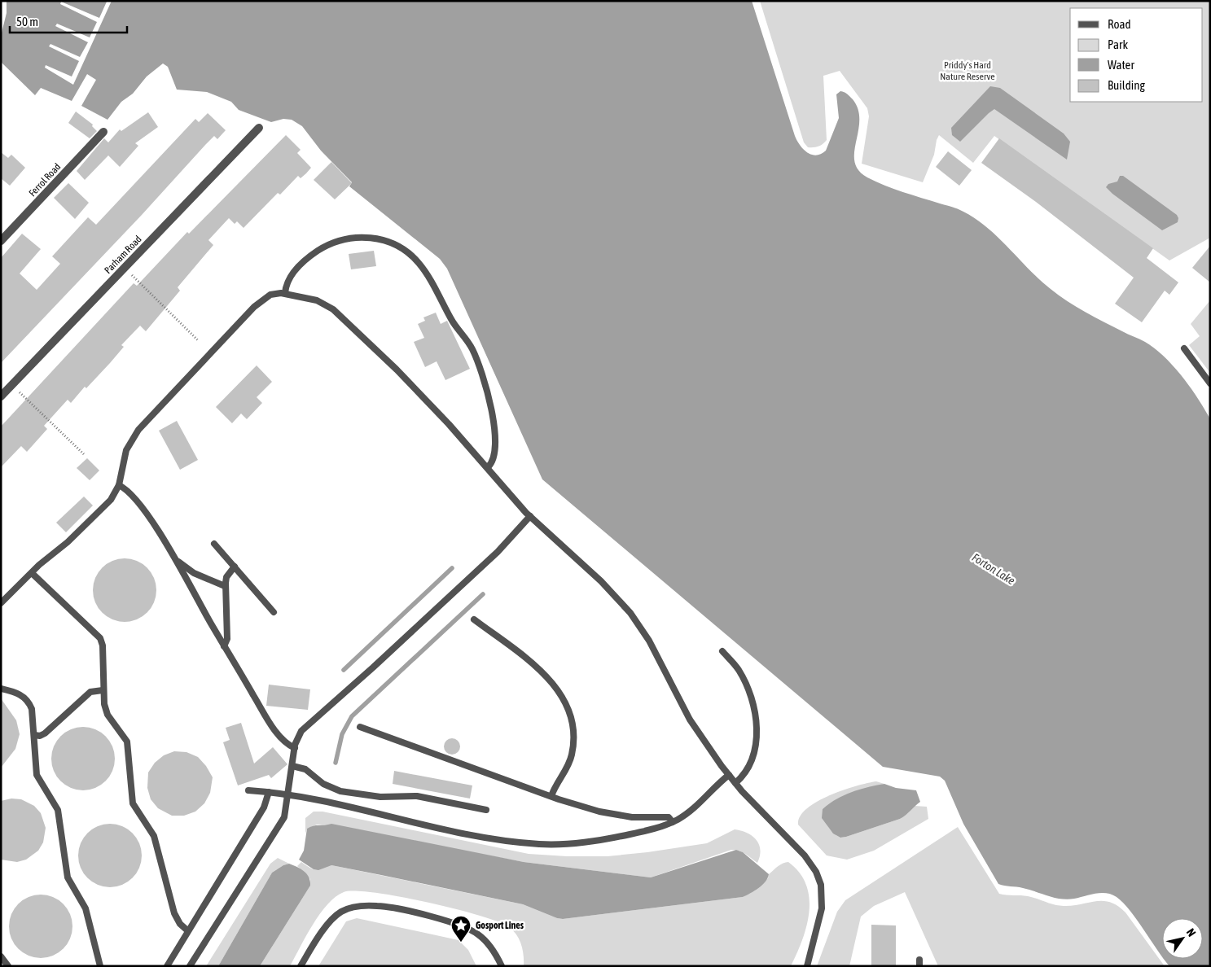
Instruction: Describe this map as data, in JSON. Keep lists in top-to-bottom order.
{
  "streets": {
    "street": ["Ferrol Road", "Parham Road"]
  },
  "water": ["Forton Lake"],
  "parks": ["Priddy's Hard Nature Reserve"],
  "places": {
    "place": ["Gosport Lines"]
  },
  "legend": [
    "Road",
    "Park",
    "Water",
    "Building"
  ],
  "scale_bar": "50 m",
  "north": "top right"
}
